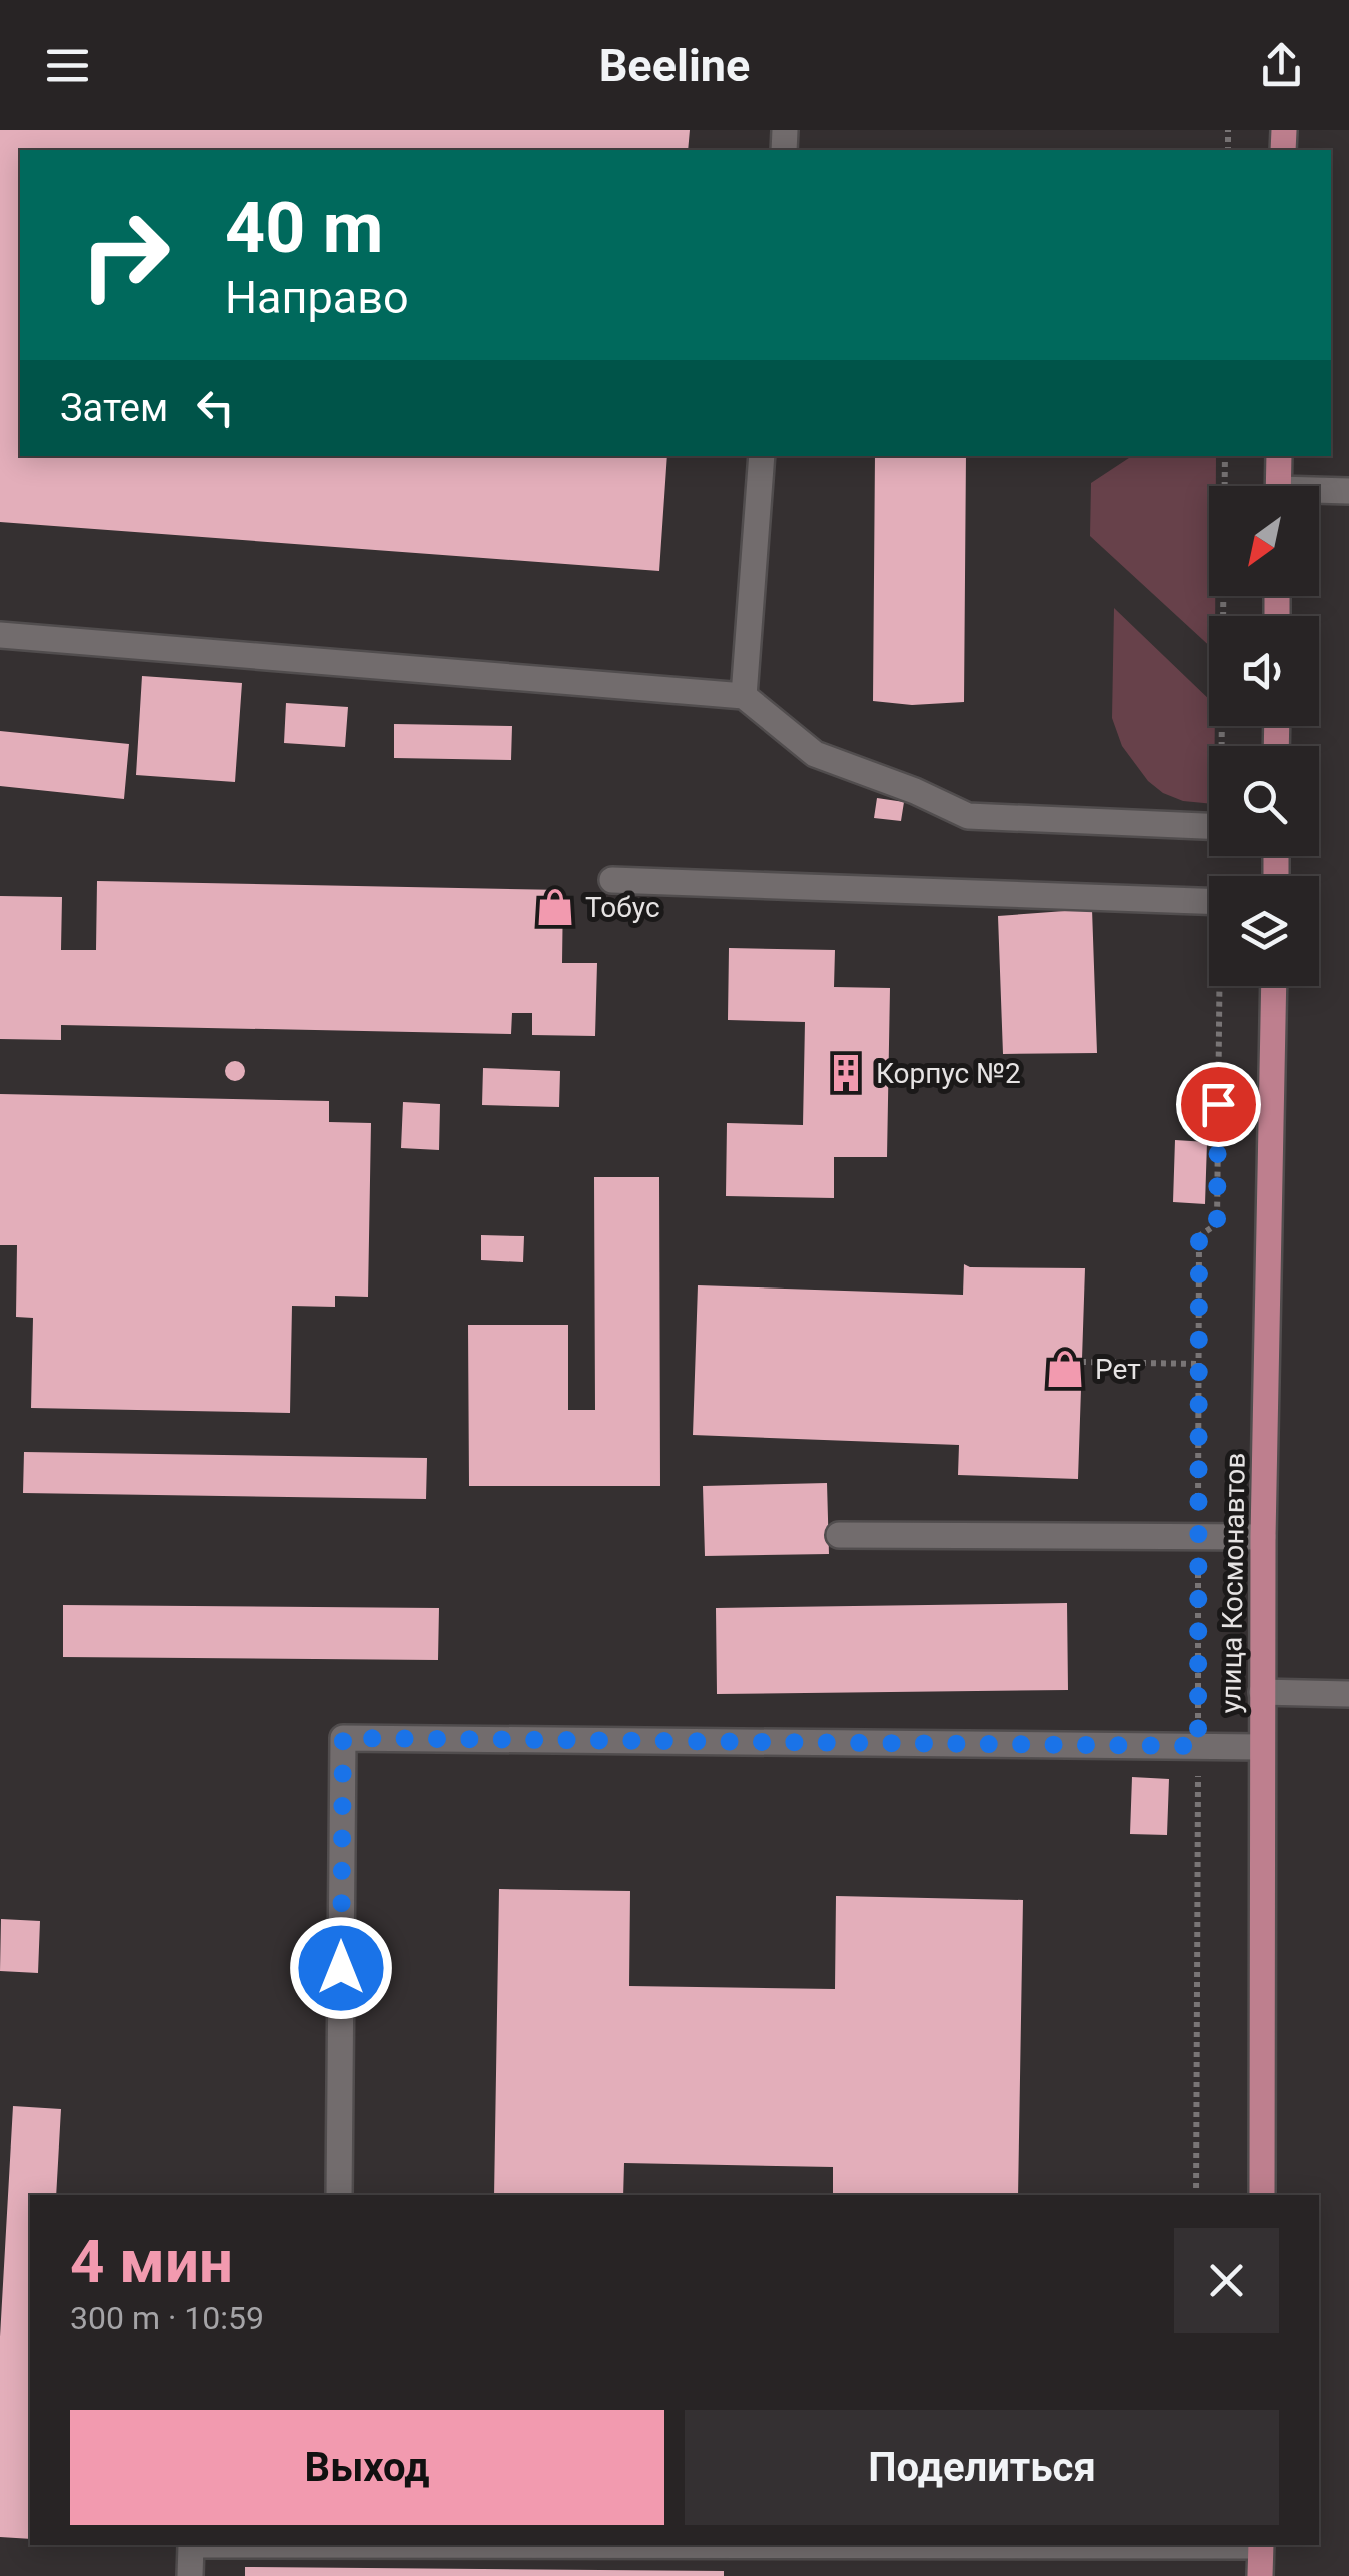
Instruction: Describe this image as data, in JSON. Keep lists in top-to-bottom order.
{
  "streets": {
    "main road": ["улица Космонавтов"]
  },
  "places": {
    "shop": ["Тобус", "Рет"],
    "building": ["Корпус №2"]
  },
  "north": "bottom left",
  "page": {
    "header": "Beeline",
    "turn": ["40 m", "Направо"],
    "then": "Затем",
    "heading": ["4 мин", "300 m · 10:59"],
    "buttons": ["Выход", "Поделиться"]
  }
}
